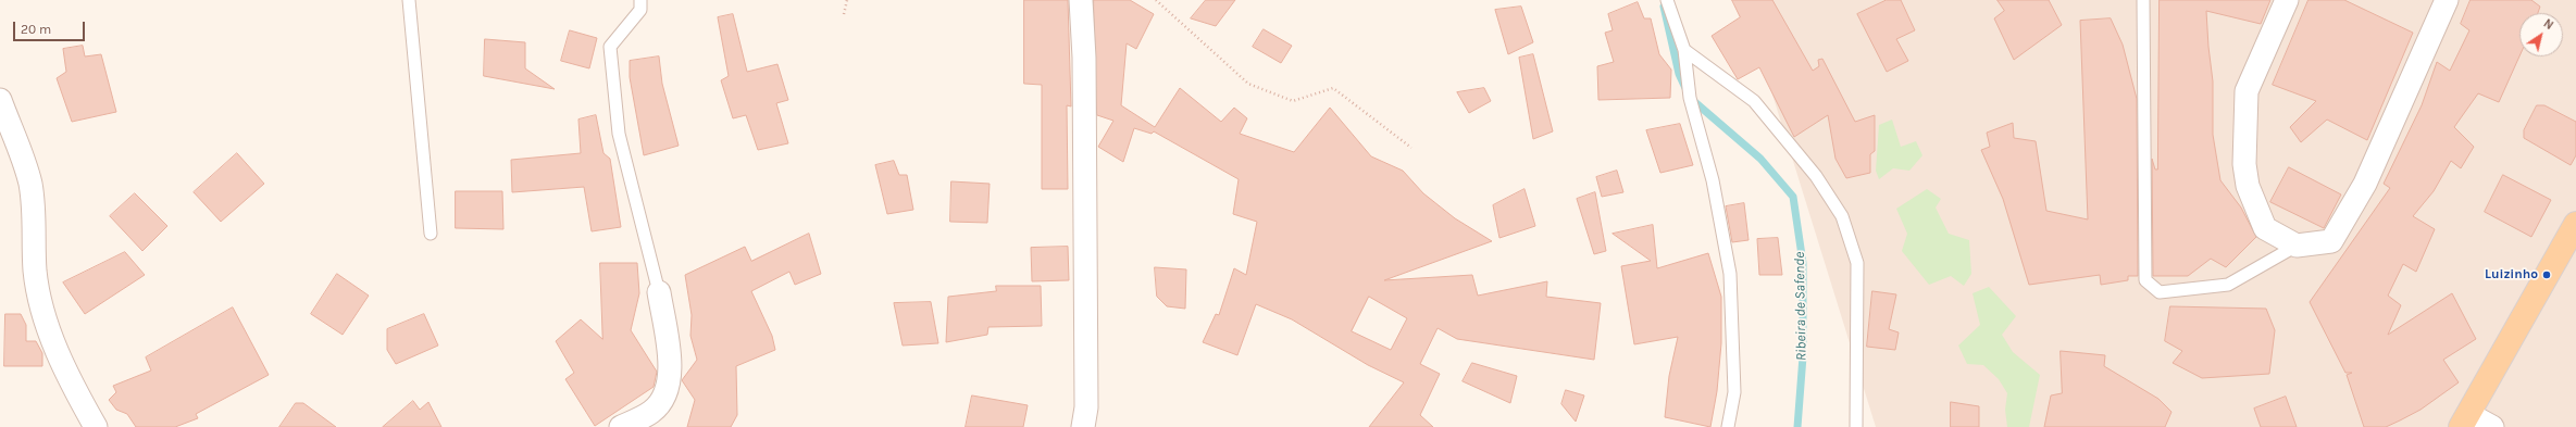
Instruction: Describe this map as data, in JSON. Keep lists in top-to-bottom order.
{
  "water": ["Ribeira de Safende"],
  "places": ["Luizinho"],
  "scale_bar": "20 m",
  "north": "top right"
}
